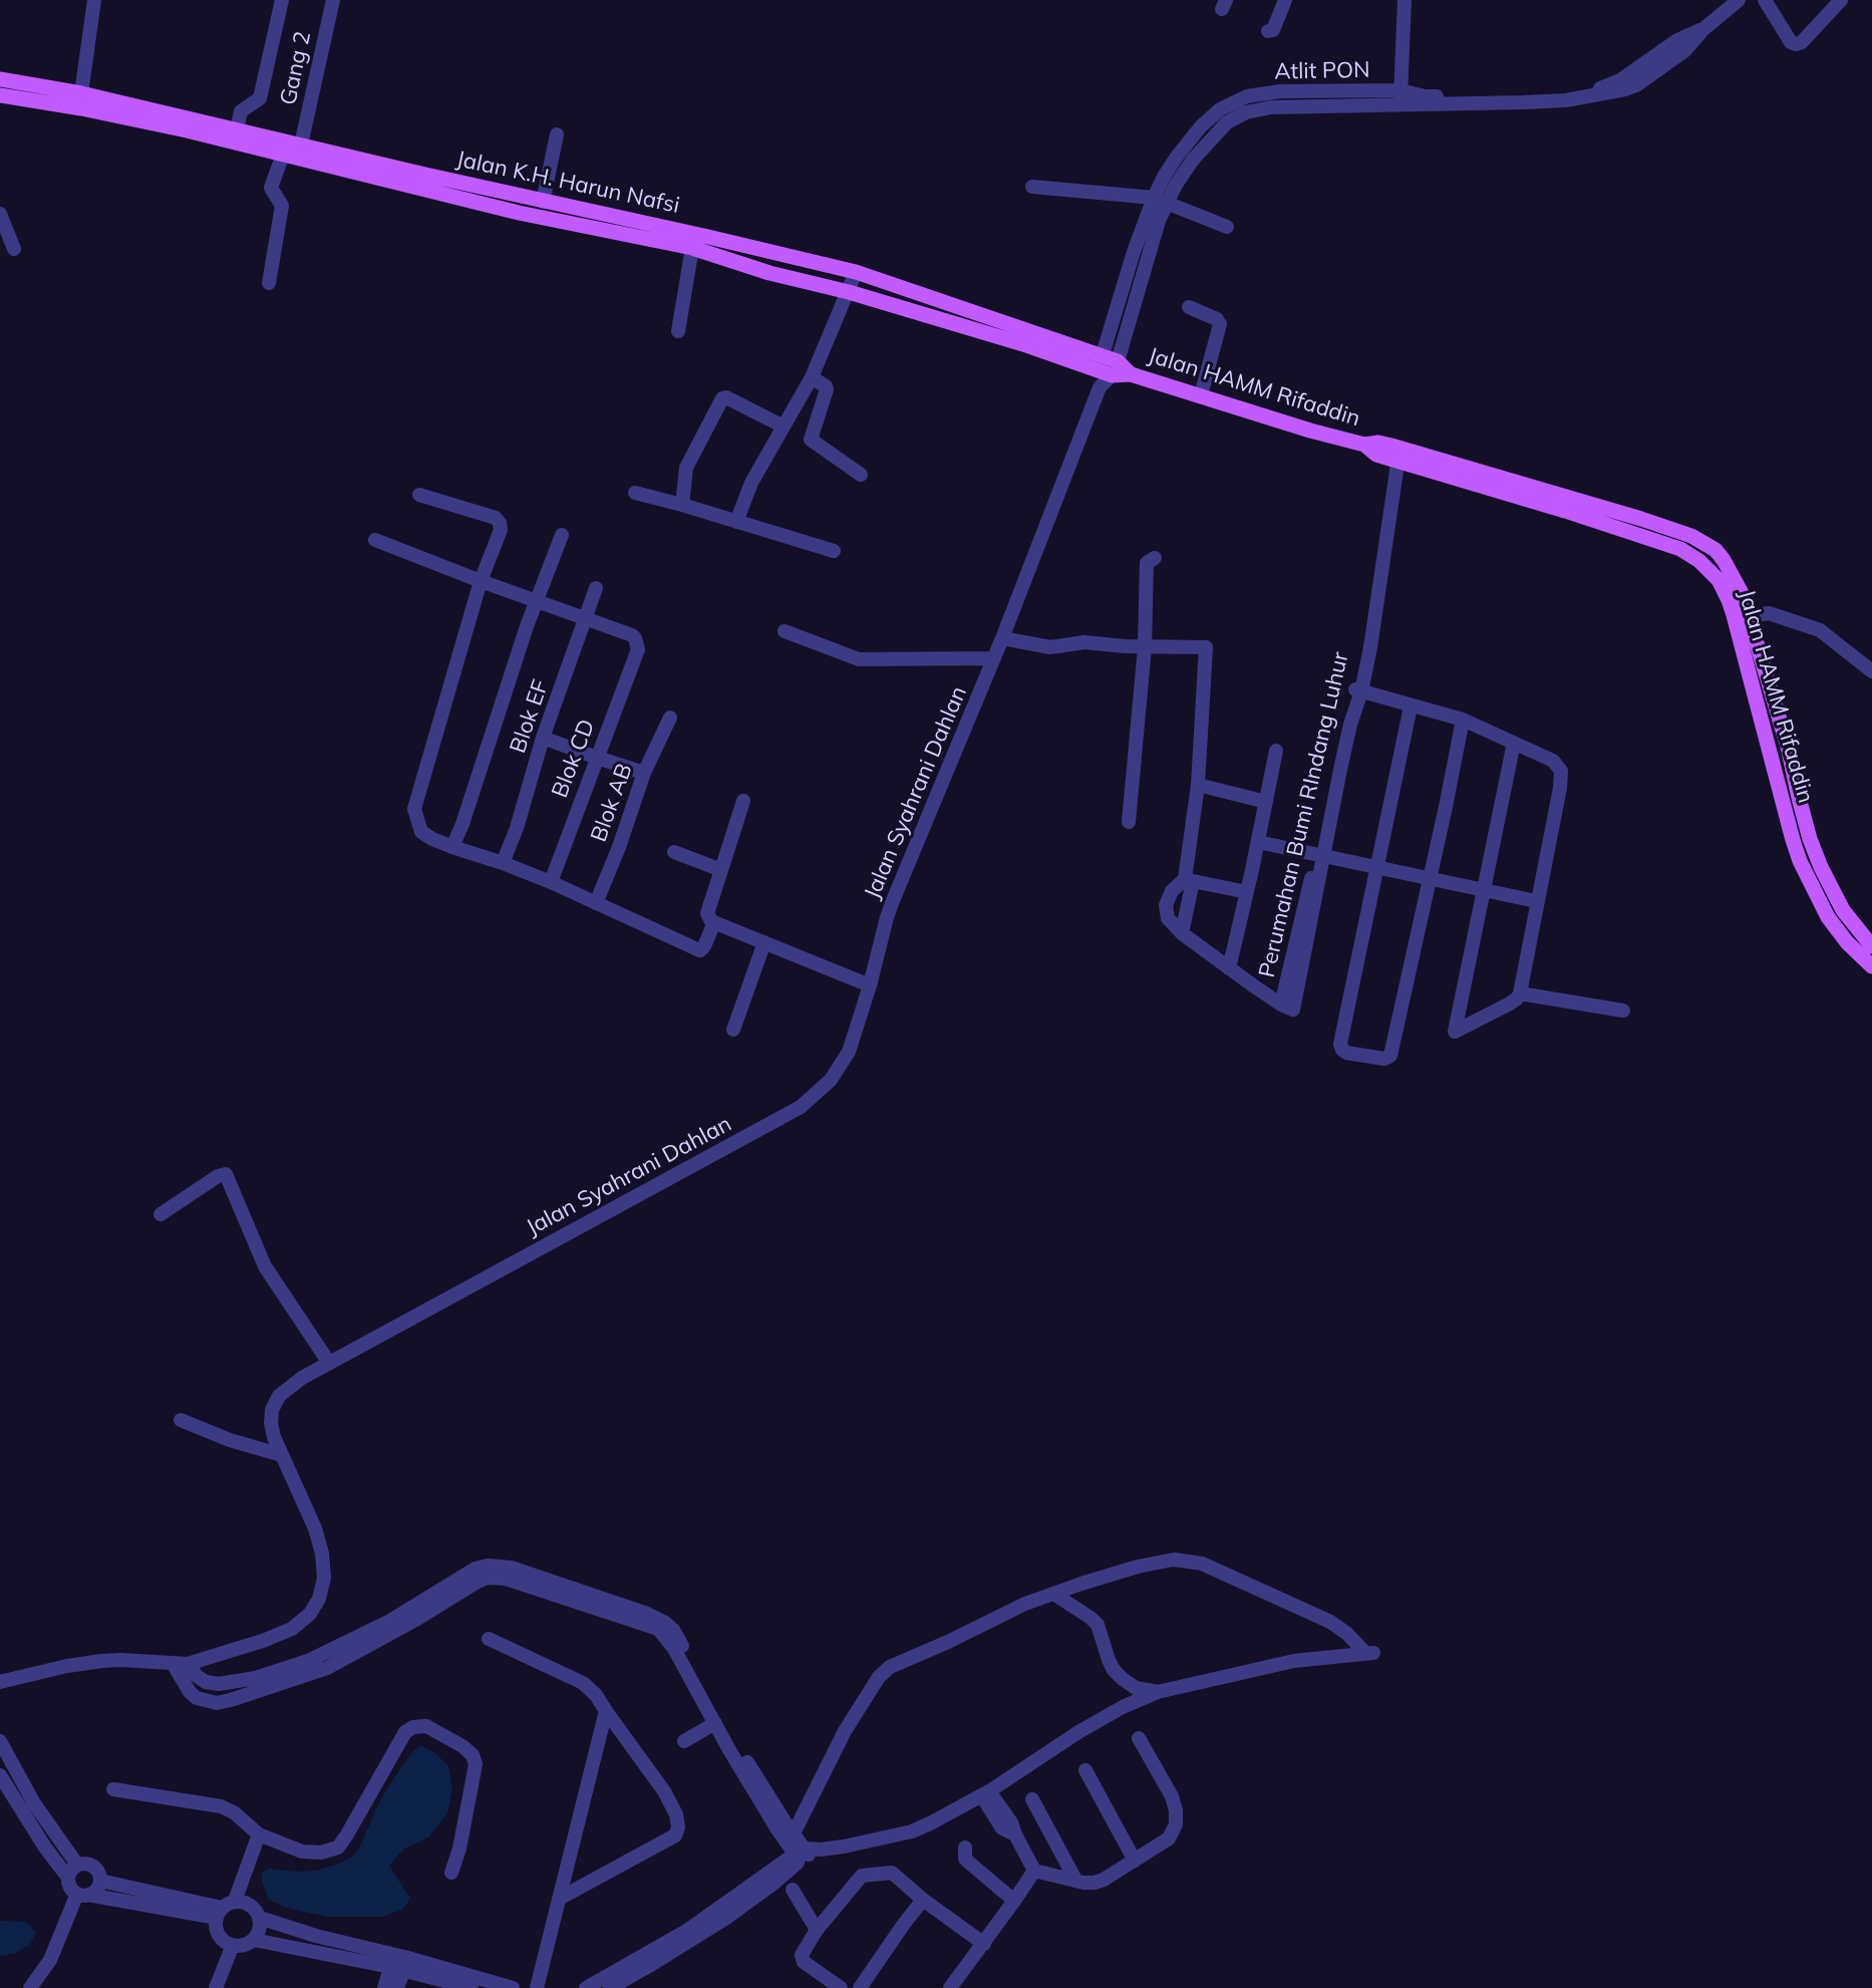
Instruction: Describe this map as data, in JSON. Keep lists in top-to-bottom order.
{
  "streets": {
    "main road": ["Jalan K.H. Harun Nafsi", "Jalan HAMM Rifaddin"],
    "street": [
      "Gang 2",
      "Atlit PON",
      "Blok EF",
      "Blok CD",
      "Jalan Syahrani Dahlan",
      "Blok AB",
      "Perumahan Bumi RIndang Luhur"
    ]
  },
  "crossings": [
    ["Gang 2", "Jalan K.H. Harun Nafsi"],
    ["Atlit PON", "Jalan K.H. Harun Nafsi"],
    ["Atlit PON", "Jalan HAMM Rifaddin"],
    ["Atlit PON", "Jalan Syahrani Dahlan"],
    ["Jalan K.H. Harun Nafsi", "Jalan HAMM Rifaddin"],
    ["Jalan K.H. Harun Nafsi", "Jalan Syahrani Dahlan"],
    ["Jalan HAMM Rifaddin", "Jalan Syahrani Dahlan"],
    ["Jalan HAMM Rifaddin", "Perumahan Bumi RIndang Luhur"],
    ["Blok EF", "Blok CD"]
  ]
}
